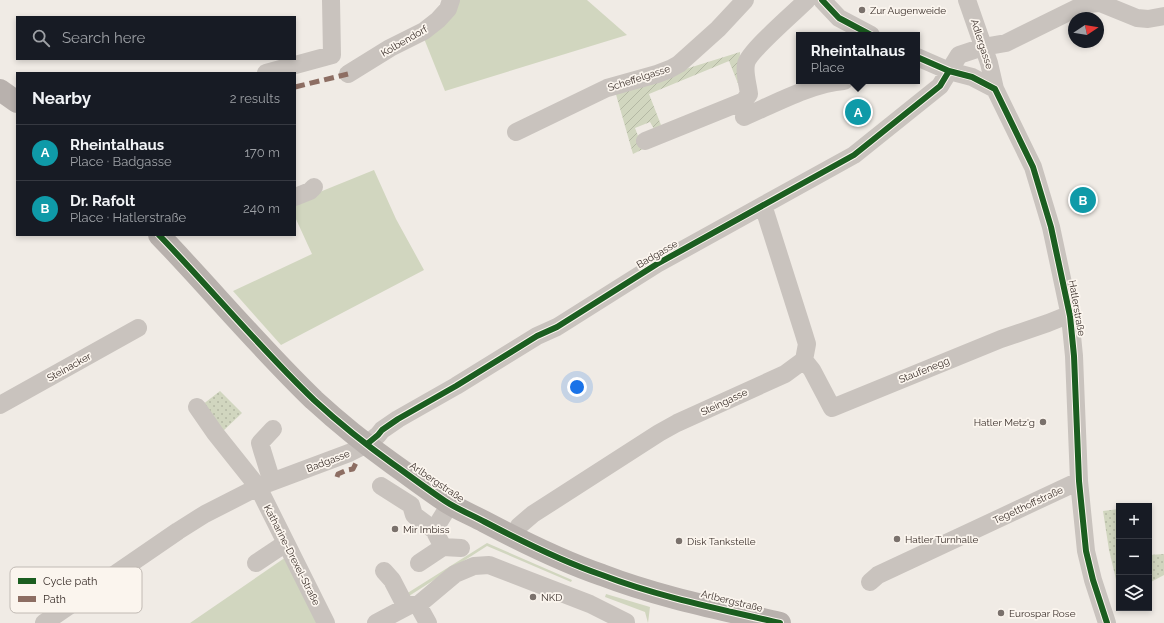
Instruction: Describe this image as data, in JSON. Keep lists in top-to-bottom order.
{
  "streets": {
    "main road": ["Arlbergstraße"],
    "street": [
      "Kolbendorf",
      "Adlergasse",
      "Scheffelgasse",
      "Badgasse",
      "Hatlerstraße",
      "Steinacker",
      "Staufenegg",
      "Steingasse",
      "Tegetthoffstraße",
      "Katharine-Drexel-Straße"
    ]
  },
  "crossings": [
    ["Adlergasse", "Badgasse"],
    ["Adlergasse", "Hatlerstraße"],
    ["Badgasse", "Arlbergstraße"],
    ["Badgasse", "Katharine-Drexel-Straße"],
    ["Hatlerstraße", "Staufenegg"],
    ["Hatlerstraße", "Tegetthoffstraße"],
    ["Staufenegg", "Steingasse"],
    ["Steingasse", "Arlbergstraße"]
  ],
  "places": [
    "Zur Augenweide",
    "Hatler Metz'g",
    "Mir Imbiss",
    "Hatler Turnhalle",
    "Disk Tankstelle",
    "NKD",
    "Eurospar Rose"
  ],
  "legend": ["Cycle path", "Path"],
  "north": "right",
  "page": {
    "search": "Search here",
    "popup": ["Rheintalhaus", "Place"],
    "heading": ["Nearby", "2 results"],
    "pins": ["A", "B"],
    "list": [
      {
        "mark": "A",
        "name": "Rheintalhaus",
        "note": "Place · Badgasse",
        "value": "170 m"
      },
      {
        "mark": "B",
        "name": "Dr. Rafolt",
        "note": "Place · Hatlerstraße",
        "value": "240 m"
      }
    ],
    "map_buttons": ["+", "−"]
  }
}
